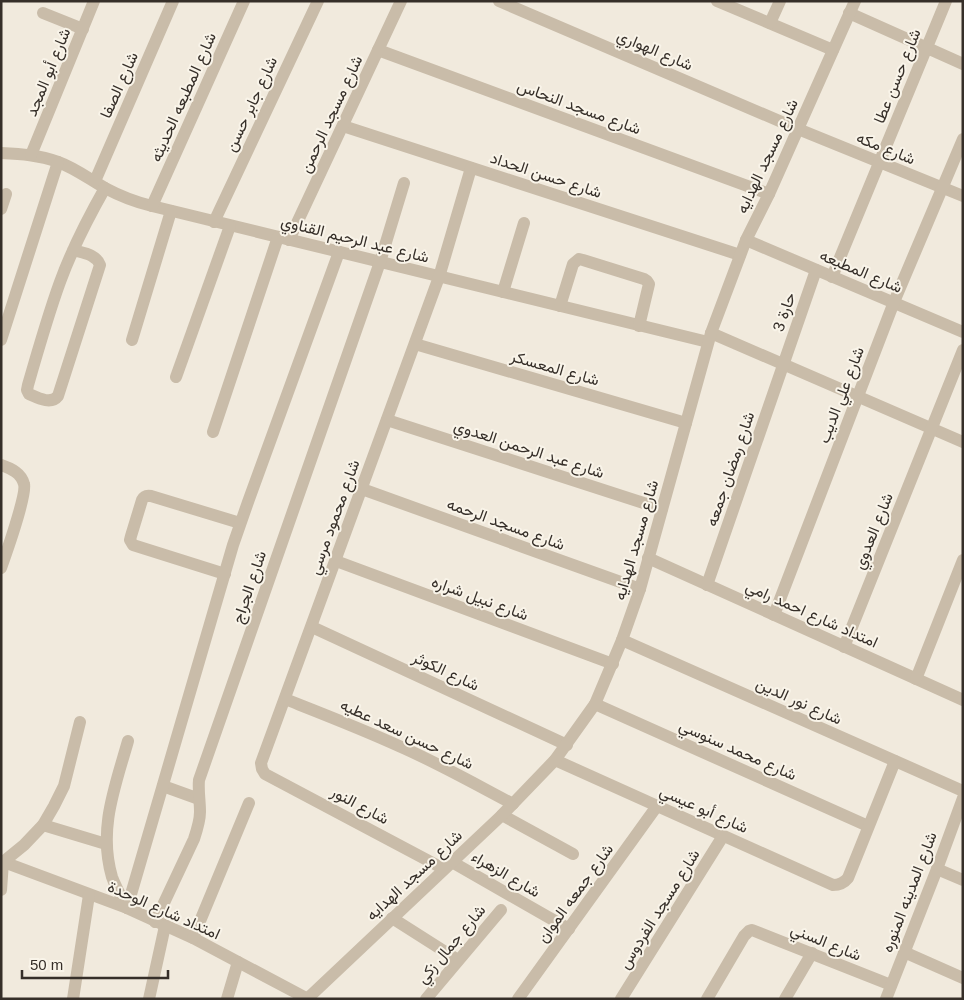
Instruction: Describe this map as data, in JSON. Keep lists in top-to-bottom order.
{
  "streets": {
    "street": [
      "شارع الهواري",
      "شارع أبو المجد",
      "شارع حسن عطا",
      "شارع الصفا",
      "شارع المطبعه الحديثه",
      "شارع جابر حسن",
      "شارع مسجد النحاس",
      "شارع مسجد الرحمن",
      "شارع مكه",
      "شارع مسجد الهدايه",
      "شارع حسن الحداد",
      "شارع عبد الرحيم القناوي",
      "شارع المطبعه",
      "حارة 3",
      "شارع المعسكر",
      "شارع علي الديب",
      "شارع عبد الرحمن العدوي",
      "شارع رمضان جمعه",
      "شارع محمود مرسي",
      "شارع مسجد الرحمه",
      "شارع العدوي",
      "شارع الجراج",
      "شارع نبيل شراره",
      "امتداد شارع احمد رامي",
      "شارع الكوثر",
      "شارع نور الدين",
      "شارع حسن سعد عطيه",
      "شارع محمد سنوسي",
      "شارع النور",
      "شارع أبو عيسي",
      "شارع الزهراء",
      "شارع المدينه المنوره",
      "شارع جمعه الموان",
      "شارع مسجد الفردوس",
      "امتداد شارع الوحدة",
      "شارع السني",
      "شارع جمال زكي"
    ]
  },
  "crossings": [
    ["شارع الهواري", "شارع مكه"],
    ["شارع الهواري", "شارع مسجد الهدايه"],
    ["شارع أبو المجد", "شارع عبد الرحيم القناوي"],
    ["شارع حسن عطا", "شارع مكه"],
    ["شارع حسن عطا", "شارع المطبعه"],
    ["شارع الصفا", "شارع عبد الرحيم القناوي"],
    ["شارع المطبعه الحديثه", "شارع عبد الرحيم القناوي"],
    ["شارع جابر حسن", "شارع عبد الرحيم القناوي"],
    ["شارع مسجد النحاس", "شارع مسجد الرحمن"],
    ["شارع مسجد النحاس", "شارع مسجد الهدايه"],
    ["شارع مسجد الرحمن", "شارع حسن الحداد"],
    ["شارع مسجد الرحمن", "شارع عبد الرحيم القناوي"],
    ["شارع مكه", "شارع مسجد الهدايه"],
    ["شارع مكه", "شارع علي الديب"],
    ["شارع مسجد الهدايه", "شارع حسن الحداد"],
    ["شارع مسجد الهدايه", "شارع عبد الرحيم القناوي"],
    ["شارع مسجد الهدايه", "شارع المطبعه"],
    ["شارع مسجد الهدايه", "شارع المعسكر"],
    ["شارع مسجد الهدايه", "شارع عبد الرحمن العدوي"],
    ["شارع مسجد الهدايه", "شارع مسجد الرحمه"],
    ["شارع مسجد الهدايه", "شارع نبيل شراره"],
    ["شارع مسجد الهدايه", "امتداد شارع احمد رامي"],
    ["شارع مسجد الهدايه", "شارع الكوثر"],
    ["شارع مسجد الهدايه", "شارع نور الدين"],
    ["شارع مسجد الهدايه", "شارع حسن سعد عطيه"],
    ["شارع مسجد الهدايه", "شارع محمد سنوسي"],
    ["شارع مسجد الهدايه", "شارع النور"],
    ["شارع مسجد الهدايه", "شارع أبو عيسي"],
    ["شارع مسجد الهدايه", "شارع الزهراء"],
    ["شارع مسجد الهدايه", "امتداد شارع الوحدة"],
    ["شارع حسن الحداد", "شارع محمود مرسي"],
    ["شارع عبد الرحيم القناوي", "حارة 3"],
    ["شارع عبد الرحيم القناوي", "شارع علي الديب"],
    ["شارع عبد الرحيم القناوي", "شارع رمضان جمعه"],
    ["شارع عبد الرحيم القناوي", "شارع محمود مرسي"],
    ["شارع عبد الرحيم القناوي", "شارع العدوي"],
    ["شارع عبد الرحيم القناوي", "شارع الجراج"],
    ["شارع المطبعه", "حارة 3"],
    ["شارع المطبعه", "شارع علي الديب"],
    ["حارة 3", "شارع رمضان جمعه"],
    ["شارع المعسكر", "شارع محمود مرسي"],
    ["شارع علي الديب", "امتداد شارع احمد رامي"],
    ["شارع عبد الرحمن العدوي", "شارع محمود مرسي"],
    ["شارع رمضان جمعه", "امتداد شارع احمد رامي"],
    ["شارع محمود مرسي", "شارع مسجد الرحمه"],
    ["شارع محمود مرسي", "شارع نبيل شراره"],
    ["شارع محمود مرسي", "شارع الكوثر"],
    ["شارع محمود مرسي", "شارع حسن سعد عطيه"],
    ["شارع محمود مرسي", "شارع النور"],
    ["شارع العدوي", "امتداد شارع احمد رامي"],
    ["شارع الجراج", "امتداد شارع الوحدة"],
    ["شارع محمد سنوسي", "شارع أبو عيسي"],
    ["شارع النور", "شارع الزهراء"],
    ["شارع أبو عيسي", "شارع جمعه الموان"],
    ["شارع أبو عيسي", "شارع مسجد الفردوس"],
    ["شارع الزهراء", "شارع جمعه الموان"],
    ["شارع المدينه المنوره", "شارع السني"]
  ],
  "scale_bar": "50 m"
}
